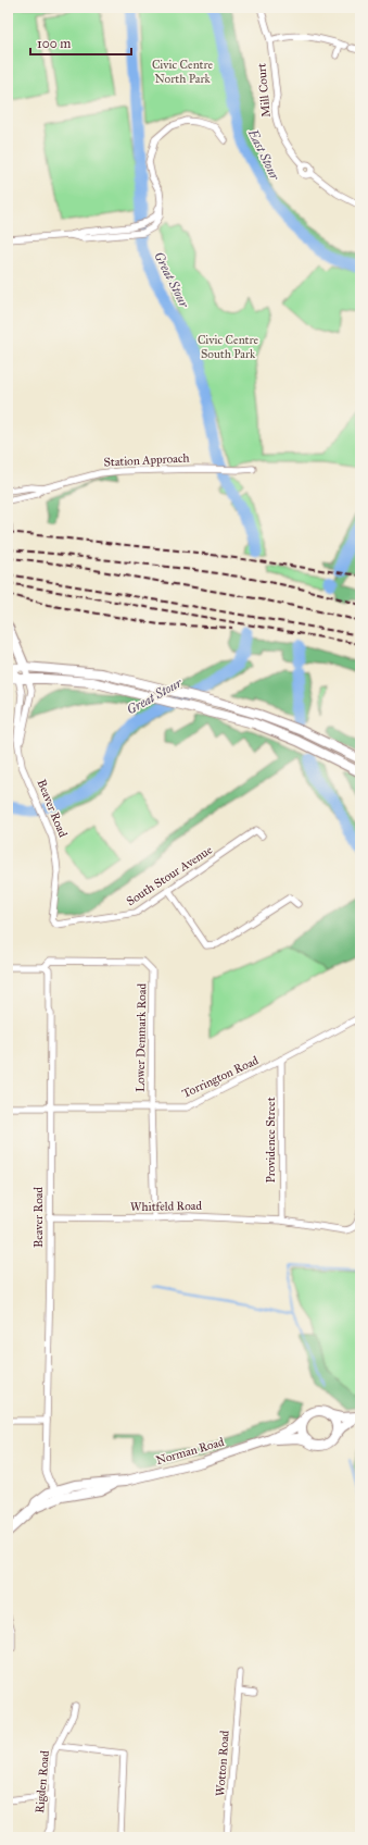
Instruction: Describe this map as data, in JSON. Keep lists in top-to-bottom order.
{
  "streets": {
    "main road": ["Beaver Road", "Norman Road"],
    "street": [
      "Mill Court",
      "Station Approach",
      "South Stour Avenue",
      "Lower Denmark Road",
      "Torrington Road",
      "Providence Street",
      "Whitfeld Road",
      "Wotton Road",
      "Rigden Road"
    ]
  },
  "crossings": [
    ["Beaver Road", "South Stour Avenue"],
    ["Beaver Road", "Lower Denmark Road"],
    ["Beaver Road", "Torrington Road"],
    ["Beaver Road", "Whitfeld Road"],
    ["Beaver Road", "Norman Road"],
    ["Lower Denmark Road", "Torrington Road"],
    ["Lower Denmark Road", "Whitfeld Road"],
    ["Torrington Road", "Providence Street"],
    ["Providence Street", "Whitfeld Road"]
  ],
  "water": ["East Stour", "Great Stour"],
  "parks": ["Civic Centre North Park", "Civic Centre South Park"],
  "scale_bar": "100 m"
}
